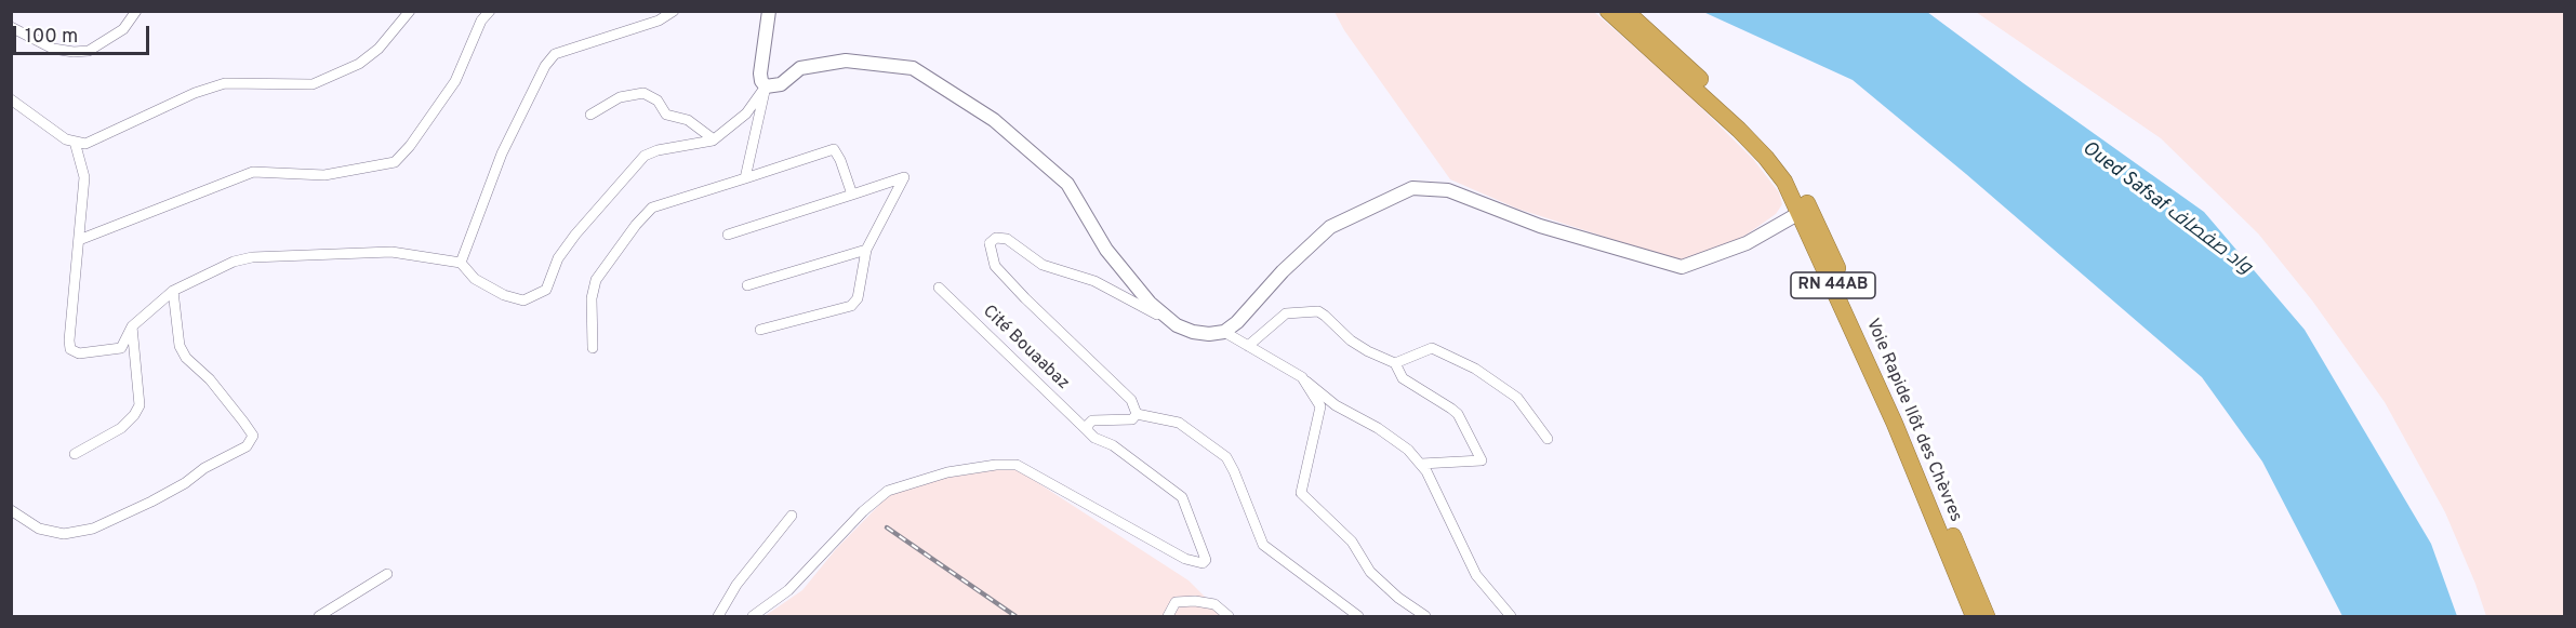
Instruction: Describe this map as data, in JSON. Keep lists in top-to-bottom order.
{
  "streets": {
    "highway": ["RN 44AB", "Voie Rapide Ilôt des Chèvres"],
    "street": ["Cité Bouaabaz"]
  },
  "water": ["Oued Safsaf واد صفصاف"],
  "scale_bar": "100 m"
}
